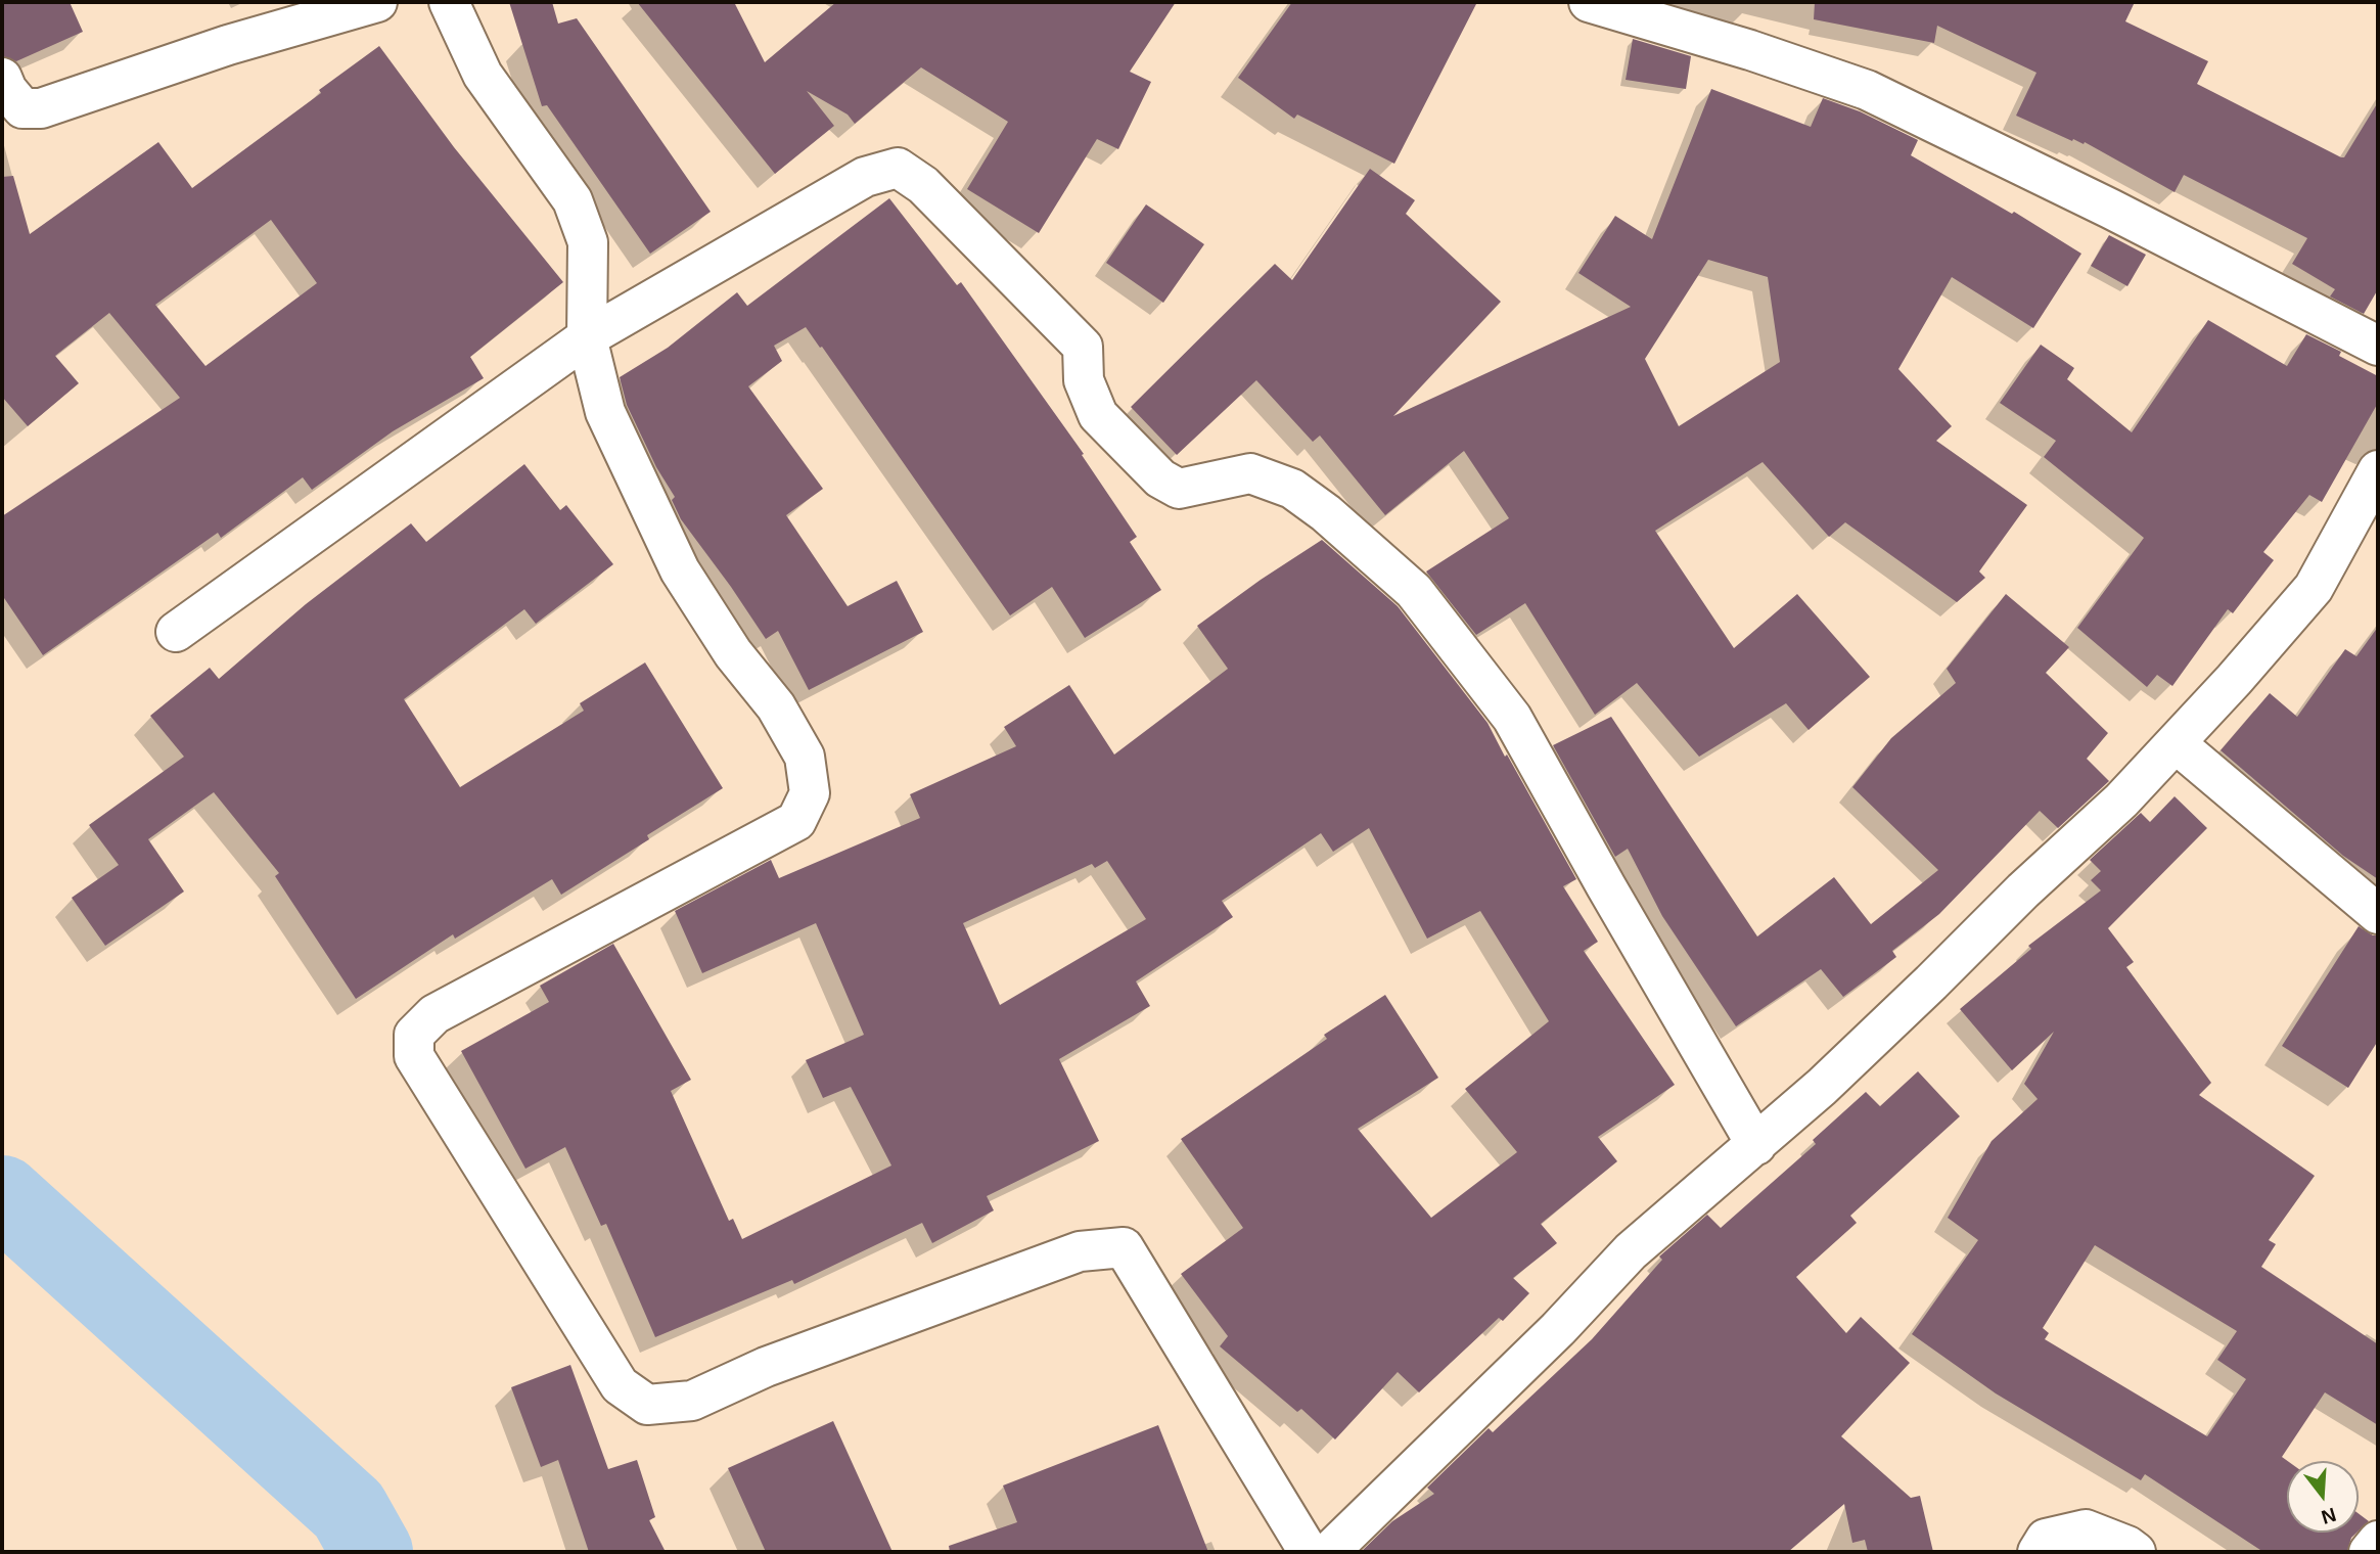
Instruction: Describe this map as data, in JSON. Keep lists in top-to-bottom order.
{
  "north": "bottom"
}
